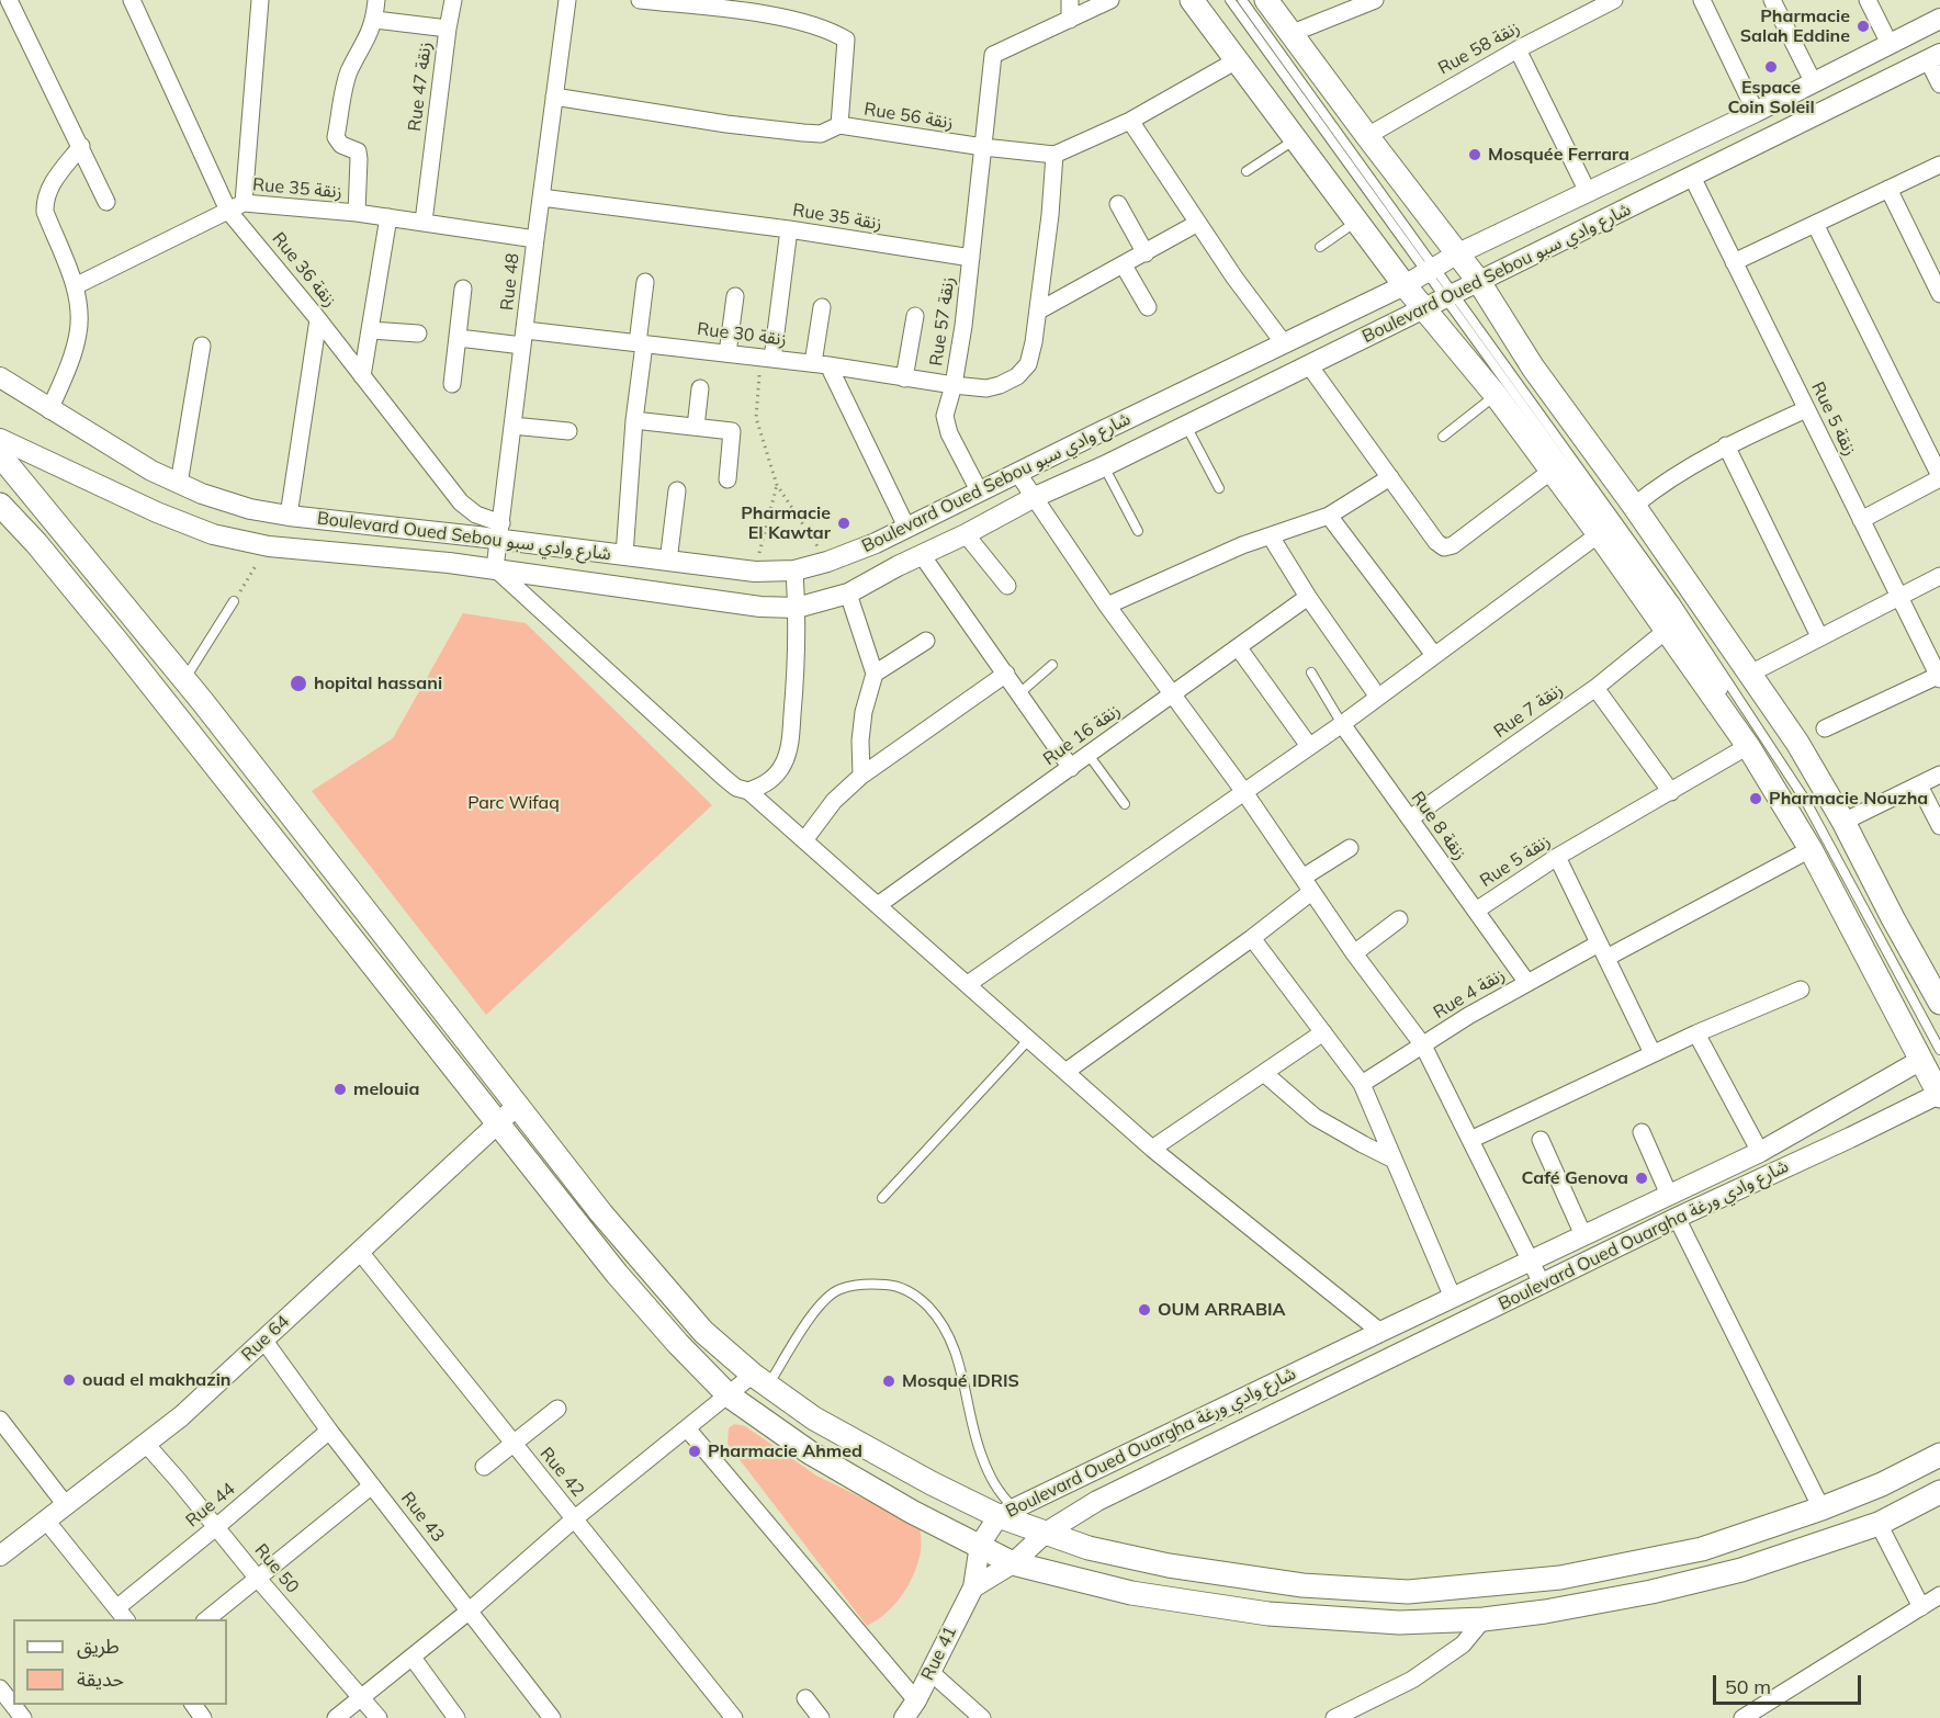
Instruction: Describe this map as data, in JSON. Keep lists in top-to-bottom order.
{
  "streets": {
    "street": [
      "Rue 58 زنقة",
      "Rue 47 زنقة",
      "Rue 56 زنقة",
      "Rue 35 زنقة",
      "Rue 36 زنقة",
      "Boulevard Oued Sebou شارع وادي سبو",
      "Rue 48",
      "Rue 57 زنقة",
      "Rue 30 زنقة",
      "Rue 5 زنقة",
      "Rue 7 زنقة",
      "Rue 16 زنقة",
      "Rue 8 زنقة",
      "Rue 4 زنقة",
      "Boulevard Oued Ouargha شارع وادي ورغة",
      "Rue 64",
      "Rue 42",
      "Rue 44",
      "Rue 43",
      "Rue 50",
      "Rue 41"
    ]
  },
  "crossings": [
    ["Rue 47 زنقة", "Rue 35 زنقة"],
    ["Rue 56 زنقة", "Rue 48"],
    ["Rue 56 زنقة", "Rue 57 زنقة"],
    ["Rue 56 زنقة", "Rue 30 زنقة"],
    ["Rue 35 زنقة", "Rue 36 زنقة"],
    ["Rue 35 زنقة", "Rue 48"],
    ["Rue 35 زنقة", "Rue 57 زنقة"],
    ["Rue 36 زنقة", "Boulevard Oued Sebou شارع وادي سبو"],
    ["Rue 36 زنقة", "Rue 48"],
    ["Boulevard Oued Sebou شارع وادي سبو", "Rue 48"],
    ["Boulevard Oued Sebou شارع وادي سبو", "Rue 57 زنقة"],
    ["Boulevard Oued Sebou شارع وادي سبو", "Rue 5 زنقة"],
    ["Rue 48", "Rue 30 زنقة"],
    ["Rue 57 زنقة", "Rue 30 زنقة"],
    ["Rue 5 زنقة", "Rue 8 زنقة"],
    ["Rue 7 زنقة", "Rue 8 زنقة"],
    ["Rue 8 زنقة", "Rue 4 زنقة"],
    ["Boulevard Oued Ouargha شارع وادي ورغة", "Rue 41"],
    ["Rue 64", "Rue 42"],
    ["Rue 64", "Rue 43"],
    ["Rue 64", "Rue 50"],
    ["Rue 44", "Rue 43"],
    ["Rue 44", "Rue 50"]
  ],
  "parks": ["Parc Wifaq"],
  "places": [
    "Pharmacie Salah Eddine",
    "Espace Coin Soleil",
    "Mosquée Ferrara",
    "Pharmacie El Kawtar",
    "hopital hassani",
    "Pharmacie Nouzha",
    "melouia",
    "Café Genova",
    "OUM ARRABIA",
    "ouad el makhazin",
    "Mosqué IDRIS",
    "Pharmacie Ahmed"
  ],
  "legend": ["طريق", "حديقة"],
  "scale_bar": "50 m"
}
